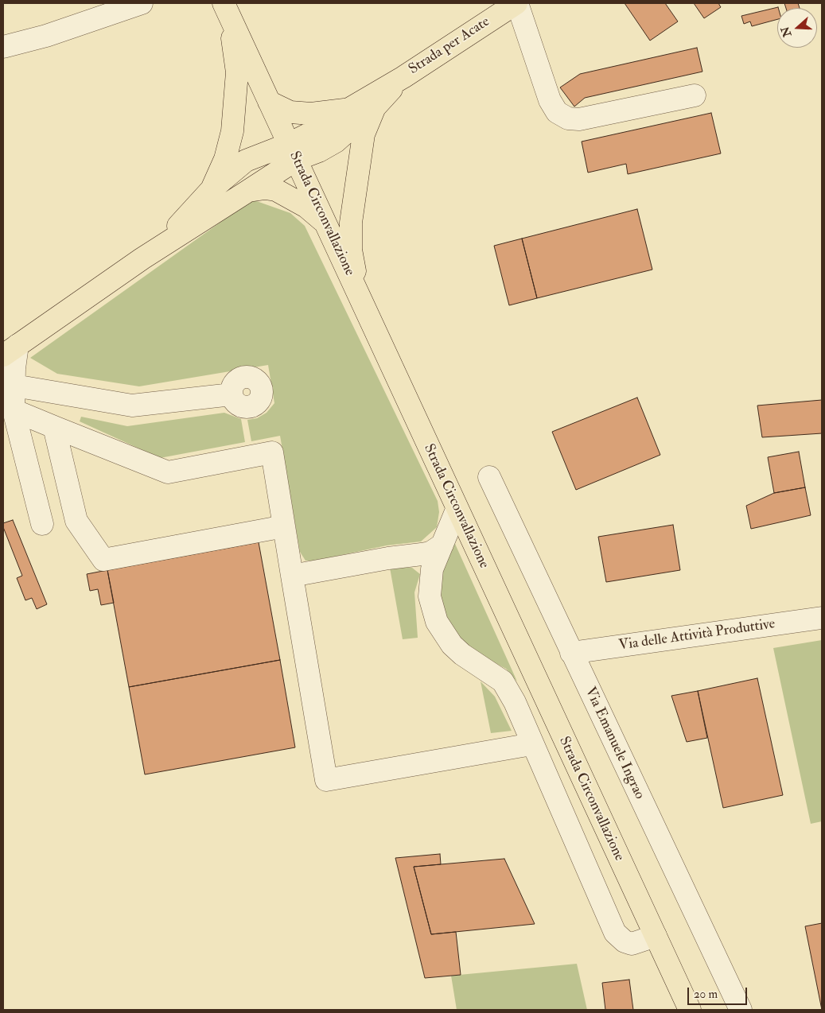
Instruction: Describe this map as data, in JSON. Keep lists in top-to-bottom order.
{
  "streets": {
    "main road": ["Strada per Acate", "Strada Circonvallazione"],
    "street": ["Via delle Attività Produttive", "Via Emanuele Ingrao"]
  },
  "crossings": [
    ["Via delle Attività Produttive", "Via Emanuele Ingrao"]
  ],
  "scale_bar": "20 m",
  "north": "left"
}
